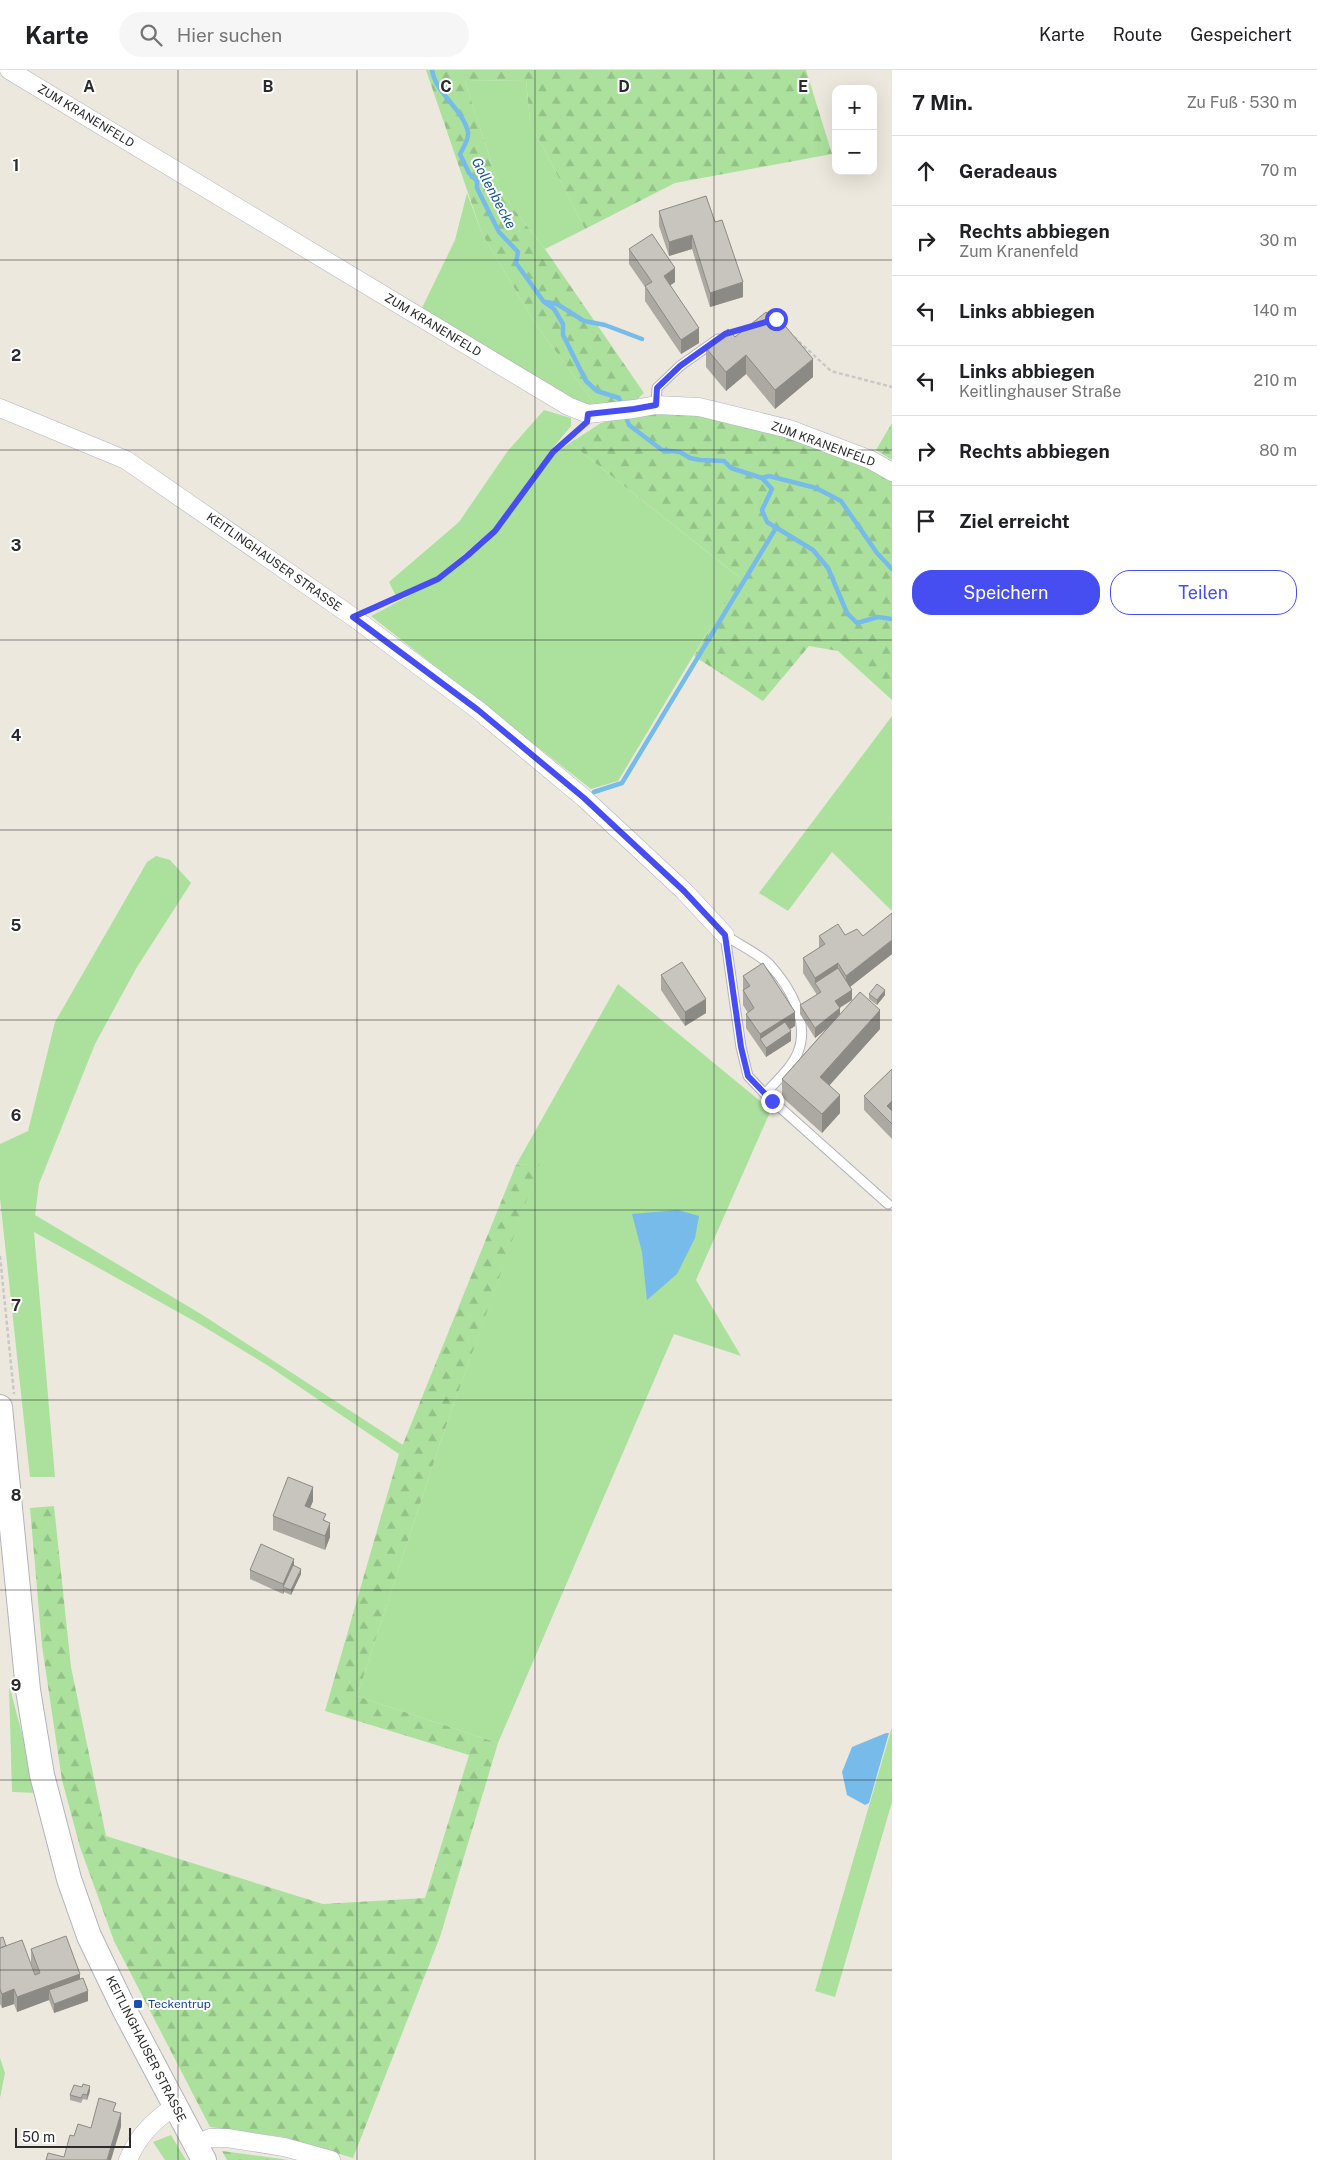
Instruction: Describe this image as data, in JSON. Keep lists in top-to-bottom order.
{
  "streets": {
    "main road": ["KEITLINGHAUSER STRASSE"],
    "street": ["ZUM KRANENFELD"]
  },
  "water": ["Gollenbecke"],
  "places": {
    "transit": ["Teckentrup"]
  },
  "scale_bar": "50 m",
  "page": {
    "header": "Karte",
    "search": "Hier suchen",
    "nav": ["Karte", "Route", "Gespeichert"],
    "heading": ["7 Min.", "Zu Fuß · 530 m"],
    "map_buttons": ["+", "−"],
    "list": [
      ["Geradeaus", "70 m"],
      ["Rechts abbiegen", "Zum Kranenfeld", "30 m"],
      ["Links abbiegen", "140 m"],
      ["Links abbiegen", "Keitlinghauser Straße", "210 m"],
      ["Rechts abbiegen", "80 m"],
      "Ziel erreicht"
    ],
    "buttons": ["Speichern", "Teilen"],
    "scale": "50 m"
  },
  "grid": {
    "columns": [
      "A",
      "B",
      "C",
      "D",
      "E"
    ],
    "rows": [
      "1",
      "2",
      "3",
      "4",
      "5",
      "6",
      "7",
      "8",
      "9"
    ]
  }
}
